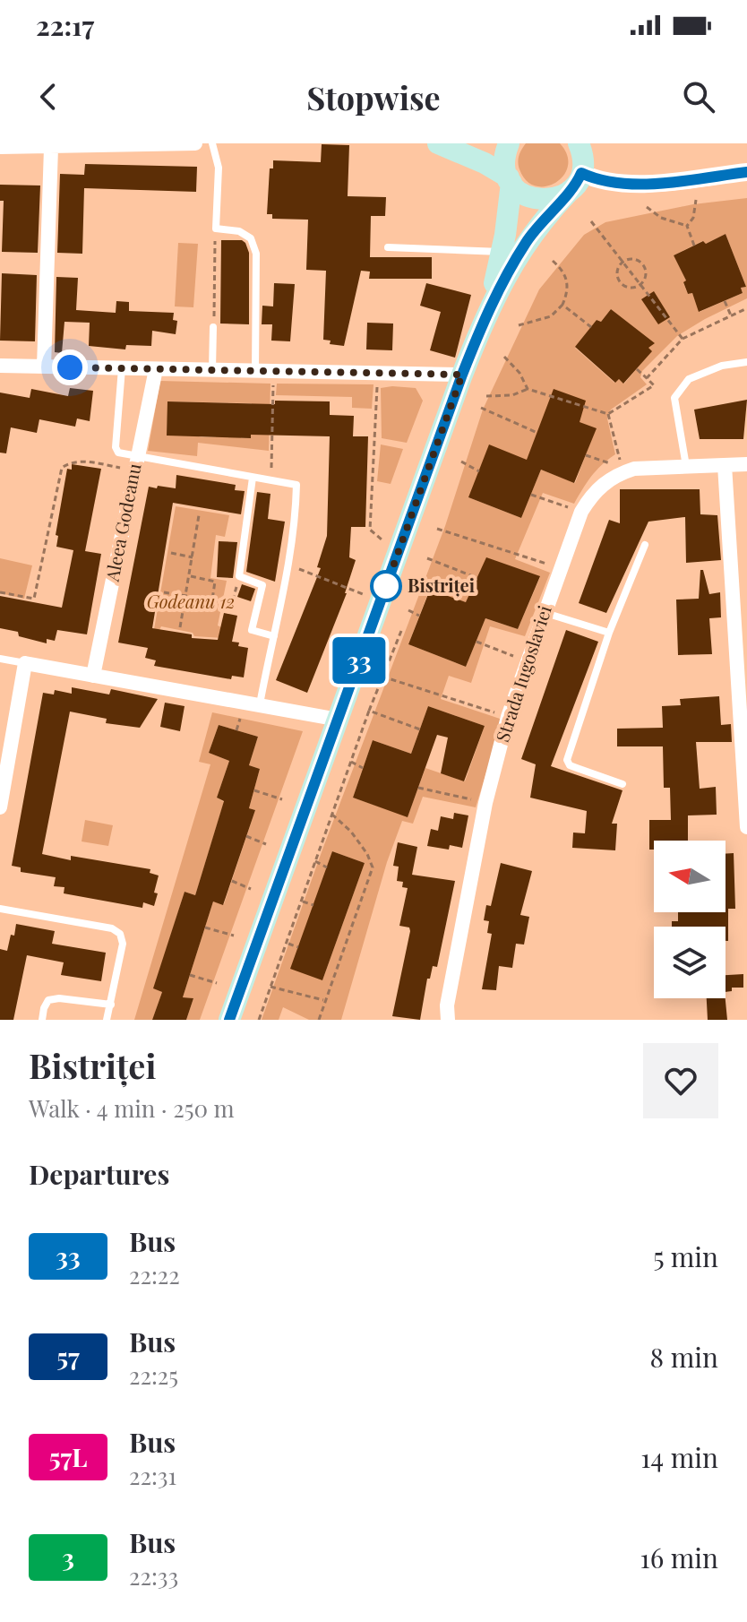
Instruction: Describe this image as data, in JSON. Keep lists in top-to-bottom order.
{
  "streets": {
    "street": ["Aleea Godeanu", "Strada Iugoslaviei"]
  },
  "parks": ["Godeanu 12"],
  "places": ["Bistriței"],
  "lines": ["bus line 33"],
  "north": "left",
  "page": {
    "status": "22:17",
    "header": "Stopwise",
    "on_map": "33",
    "heading": [
      ["Bistriței", "Walk · 4 min · 250 m"],
      "Departures"
    ],
    "list": [
      {
        "mark": "33",
        "name": "Bus",
        "note": "22:22",
        "value": "5 min"
      },
      {
        "mark": "57",
        "name": "Bus",
        "note": "22:25",
        "value": "8 min"
      },
      {
        "mark": "57L",
        "name": "Bus",
        "note": "22:31",
        "value": "14 min"
      },
      {
        "mark": "3",
        "name": "Bus",
        "note": "22:33",
        "value": "16 min"
      }
    ]
  }
}
